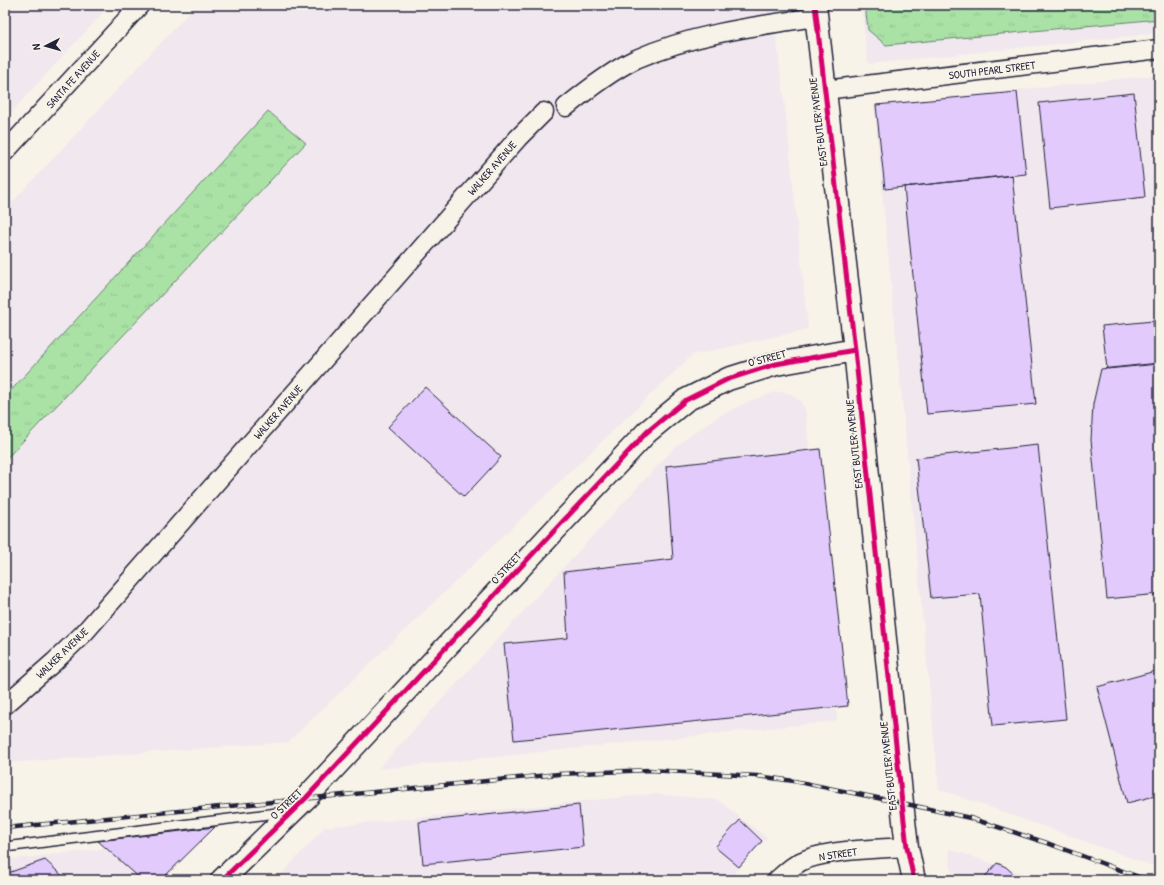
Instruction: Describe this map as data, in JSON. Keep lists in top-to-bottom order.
{
  "streets": {
    "street": [
      "SOUTH PEARL STREET",
      "SANTA FE AVENUE",
      "EAST BUTLER AVENUE",
      "WALKER AVENUE",
      "O STREET",
      "N STREET"
    ]
  },
  "crossings": [
    ["SOUTH PEARL STREET", "EAST BUTLER AVENUE"],
    ["EAST BUTLER AVENUE", "O STREET"],
    ["EAST BUTLER AVENUE", "N STREET"]
  ],
  "north": "left"
}
